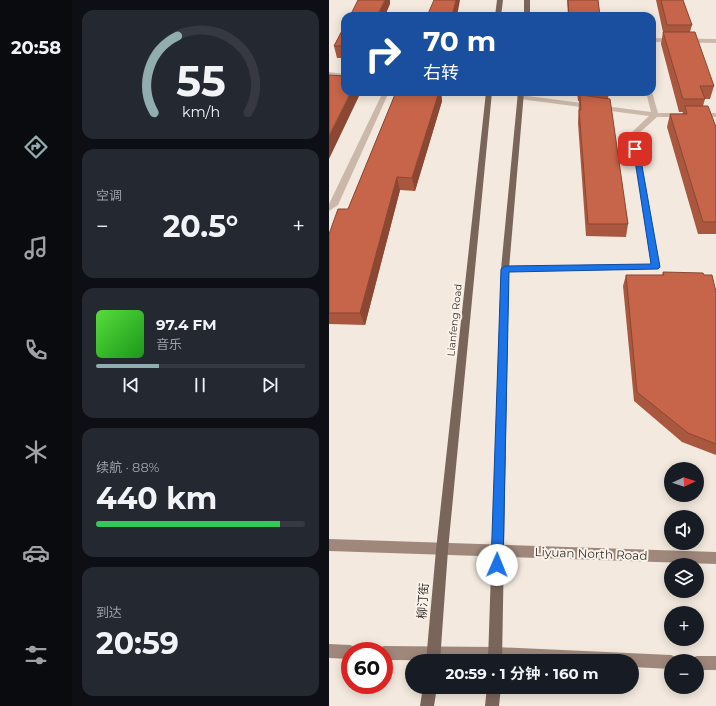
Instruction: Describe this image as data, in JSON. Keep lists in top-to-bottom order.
{
  "streets": {
    "main road": ["Lianfeng Road", "Liyuan North Road", "柳汀街"]
  },
  "crossings": [
    ["Lianfeng Road", "Liyuan North Road"],
    ["Lianfeng Road", "柳汀街"],
    ["Liyuan North Road", "柳汀街"]
  ],
  "north": "right",
  "page": {
    "tabs": "20:58",
    "turn": ["70 m", "右转"],
    "tile": [
      "空调",
      ["续航 · 88%", "440 km"],
      ["到达", "20:59"]
    ],
    "heat": ["−", "20.5°", "+"],
    "song": ["97.4 FM", "音乐"],
    "map_buttons": ["+", "−"],
    "limit": "60",
    "trip": "20:59 · 1 分钟 · 160 m",
    "gauge": ["55", "km/h"]
  }
}
